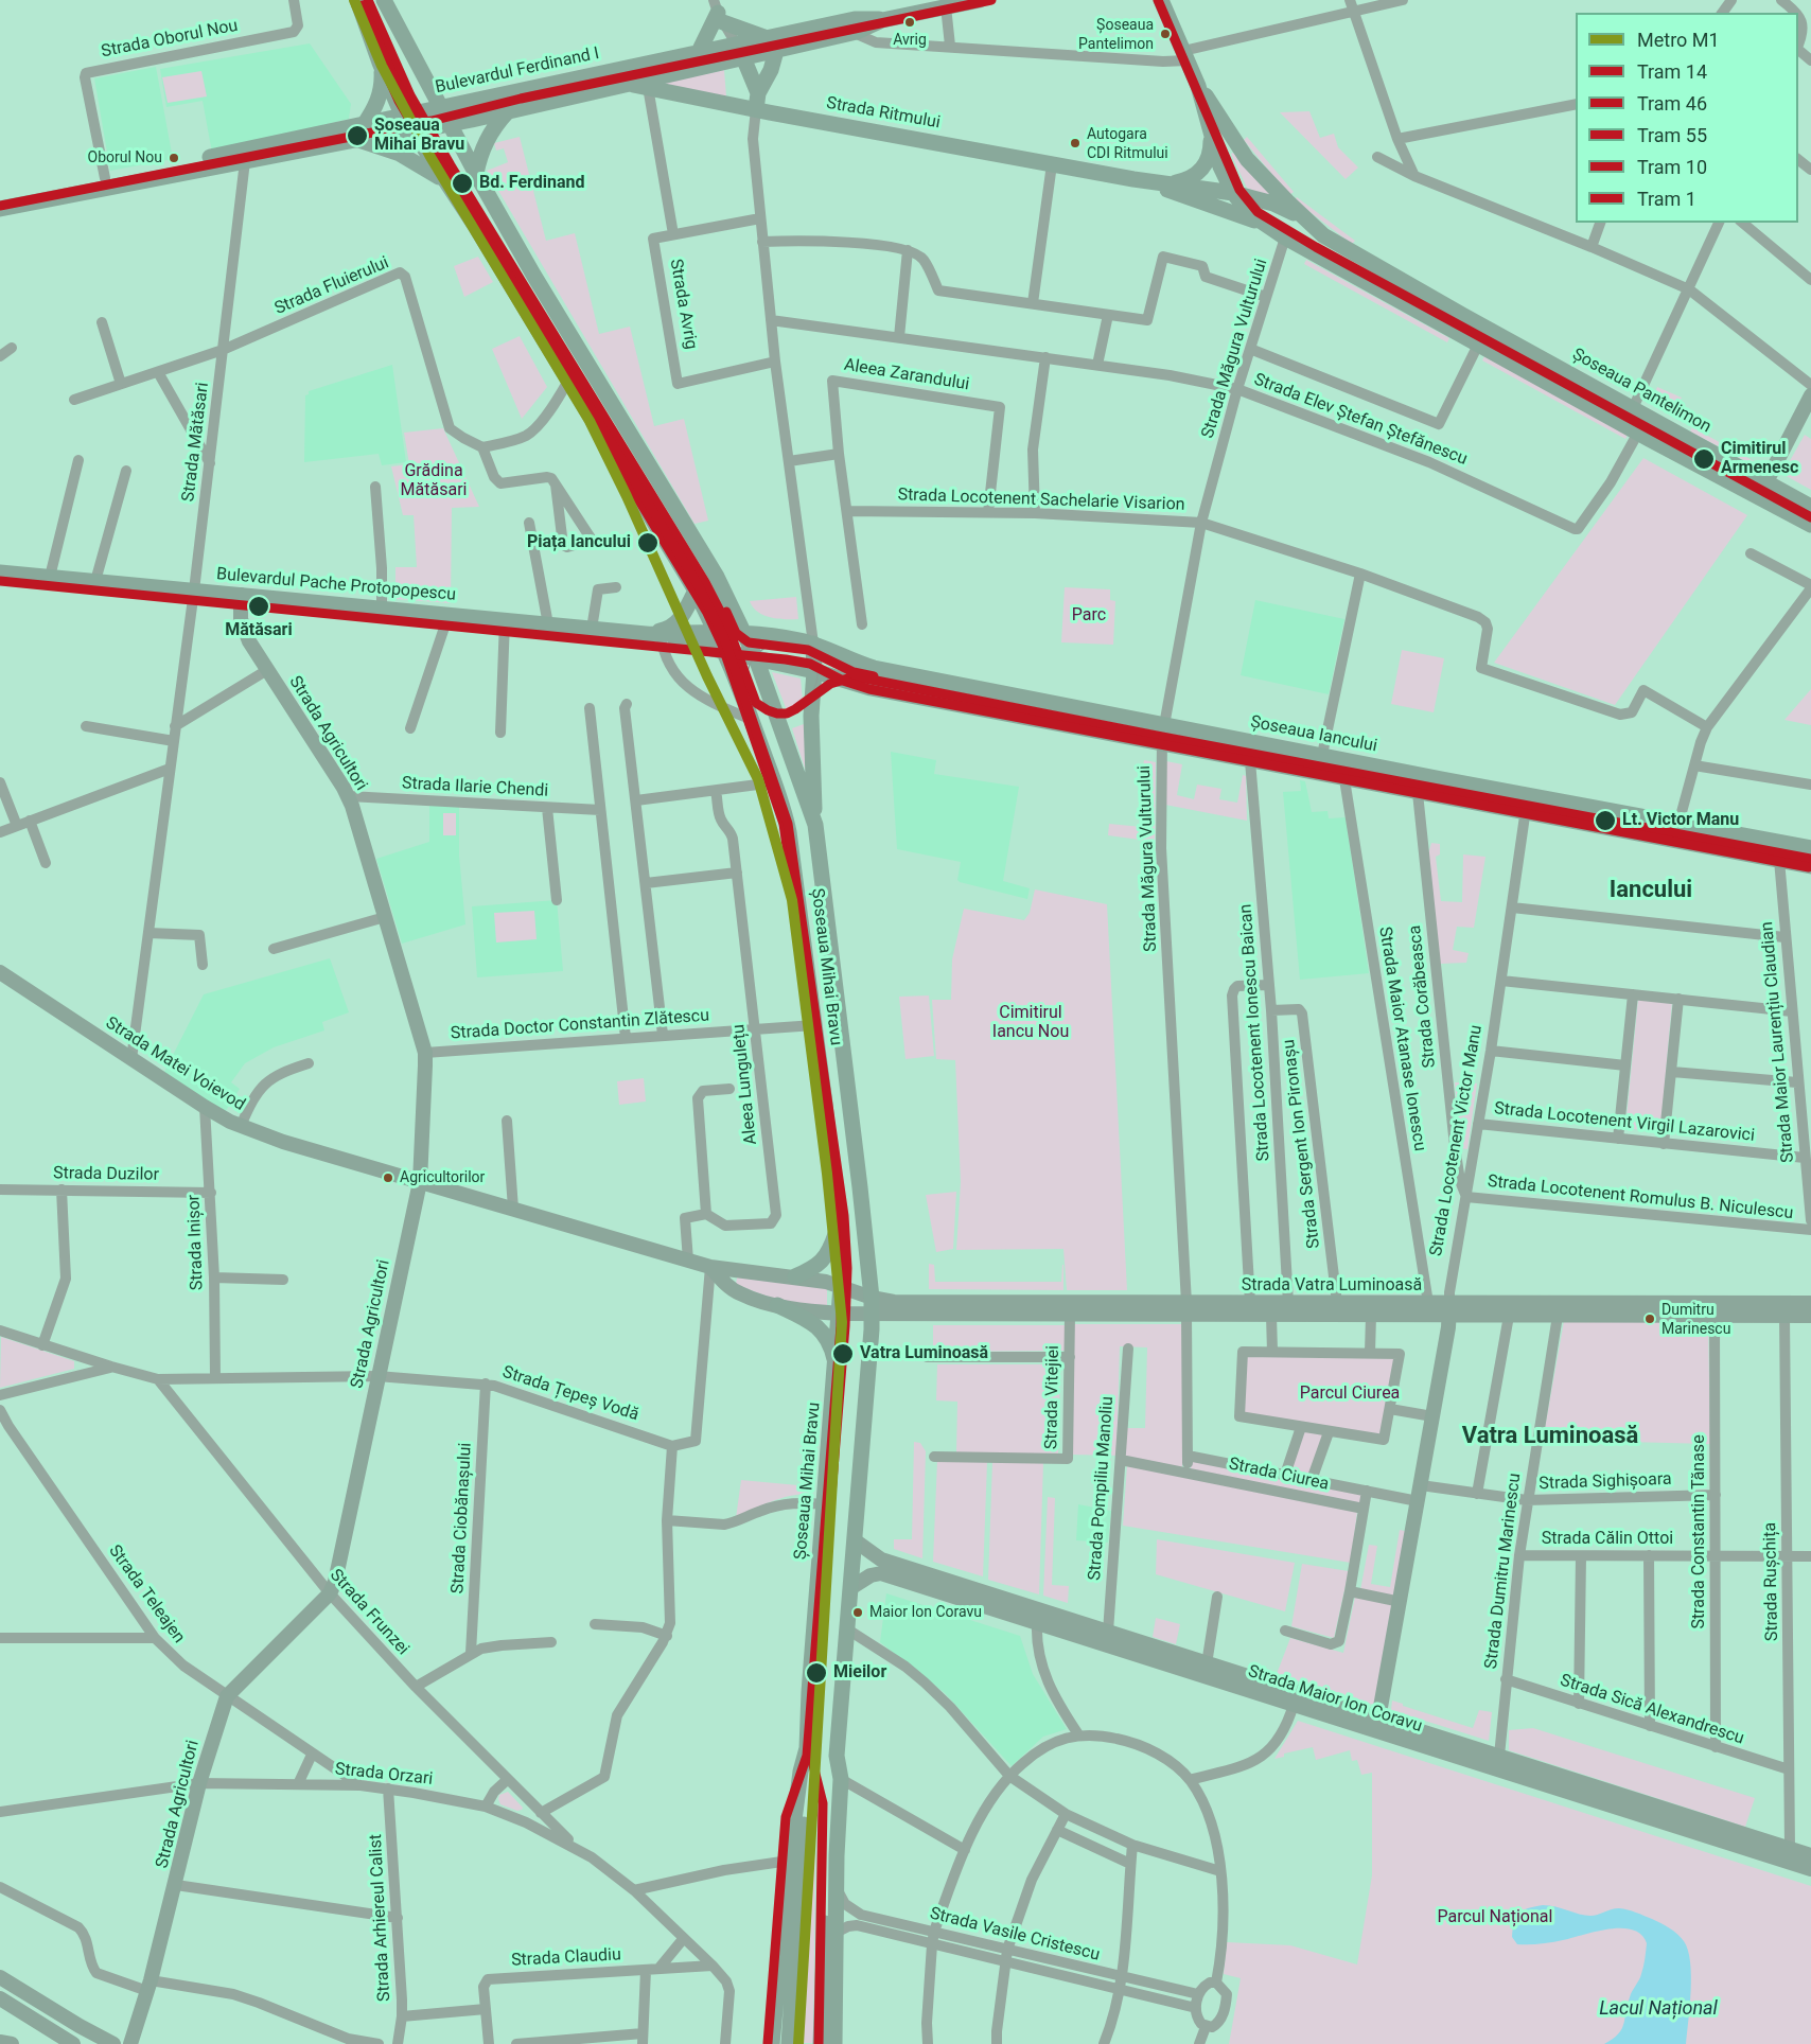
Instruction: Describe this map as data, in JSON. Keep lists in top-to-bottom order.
{
  "streets": {
    "main road": [
      "Bulevardul Ferdinand I",
      "Strada Ritmului",
      "Șoseaua Pantelimon",
      "Bulevardul Pache Protopopescu",
      "Șoseaua Iancului",
      "Șoseaua Mihai Bravu"
    ],
    "street": [
      "Strada Oborul Nou",
      "Strada Fluierului",
      "Strada Avrig",
      "Strada Măgura Vulturului",
      "Aleea Zarandului",
      "Strada Elev Ștefan Ștefănescu",
      "Strada Mătăsari",
      "Strada Locotenent Sachelarie Visarion",
      "Strada Agricultori",
      "Strada Ilarie Chendi",
      "Strada Corăbeasca",
      "Strada Doctor Constantin Zlătescu",
      "Strada Locotenent Ionescu Baican",
      "Strada Maior Atanase Ionescu",
      "Strada Maior Laurențiu Claudian",
      "Strada Matei Voievod",
      "Aleea Lungulețu",
      "Strada Locotenent Virgil Lazarovici",
      "Strada Locotenent Victor Manu",
      "Strada Sergent Ion Pironașu",
      "Strada Duzilor",
      "Strada Locotenent Romulus B. Niculescu",
      "Strada Inișor",
      "Strada Vatra Luminoasă",
      "Strada Țepeș Vodă",
      "Strada Vitejiei",
      "Strada Ciurea",
      "Strada Sighișoara",
      "Strada Pompiliu Manoliu",
      "Strada Ciobănașului",
      "Strada Constantin Tănase",
      "Strada Călin Ottoi",
      "Strada Dumitru Marinescu",
      "Strada Rușchița",
      "Strada Teleajen",
      "Strada Frunzei",
      "Strada Maior Ion Coravu",
      "Strada Sică Alexandrescu",
      "Strada Orzari",
      "Strada Arhiereul Calist",
      "Strada Vasile Cristescu",
      "Strada Claudiu"
    ]
  },
  "crossings": [
    ["Strada Oborul Nou", "Bulevardul Ferdinand I"],
    ["Bulevardul Ferdinand I", "Strada Ritmului"],
    ["Bulevardul Ferdinand I", "Strada Mătăsari"],
    ["Bulevardul Ferdinand I", "Șoseaua Mihai Bravu"],
    ["Strada Ritmului", "Șoseaua Pantelimon"],
    ["Strada Fluierului", "Strada Mătăsari"],
    ["Strada Măgura Vulturului", "Șoseaua Pantelimon"],
    ["Strada Măgura Vulturului", "Strada Elev Ștefan Ștefănescu"],
    ["Strada Măgura Vulturului", "Strada Locotenent Sachelarie Visarion"],
    ["Strada Măgura Vulturului", "Șoseaua Iancului"],
    ["Strada Măgura Vulturului", "Strada Vatra Luminoasă"],
    ["Aleea Zarandului", "Strada Locotenent Sachelarie Visarion"],
    ["Șoseaua Pantelimon", "Strada Elev Ștefan Ștefănescu"],
    ["Strada Mătăsari", "Bulevardul Pache Protopopescu"],
    ["Strada Mătăsari", "Strada Matei Voievod"],
    ["Bulevardul Pache Protopopescu", "Strada Agricultori"],
    ["Bulevardul Pache Protopopescu", "Șoseaua Mihai Bravu"],
    ["Strada Agricultori", "Strada Ilarie Chendi"],
    ["Strada Agricultori", "Strada Doctor Constantin Zlătescu"],
    ["Strada Agricultori", "Strada Matei Voievod"],
    ["Strada Agricultori", "Strada Țepeș Vodă"],
    ["Strada Agricultori", "Strada Teleajen"],
    ["Strada Agricultori", "Strada Frunzei"],
    ["Strada Agricultori", "Strada Orzari"],
    ["Șoseaua Iancului", "Strada Locotenent Victor Manu"],
    ["Șoseaua Mihai Bravu", "Strada Doctor Constantin Zlătescu"],
    ["Șoseaua Mihai Bravu", "Strada Matei Voievod"],
    ["Șoseaua Mihai Bravu", "Strada Vatra Luminoasă"],
    ["Șoseaua Mihai Bravu", "Strada Maior Ion Coravu"],
    ["Șoseaua Mihai Bravu", "Strada Vasile Cristescu"],
    ["Strada Corăbeasca", "Strada Locotenent Victor Manu"],
    ["Strada Corăbeasca", "Strada Locotenent Romulus B. Niculescu"],
    ["Strada Doctor Constantin Zlătescu", "Aleea Lungulețu"],
    ["Strada Locotenent Ionescu Baican", "Strada Sergent Ion Pironașu"],
    ["Strada Locotenent Ionescu Baican", "Strada Vatra Luminoasă"],
    ["Strada Maior Atanase Ionescu", "Strada Vatra Luminoasă"],
    ["Strada Maior Laurențiu Claudian", "Strada Locotenent Virgil Lazarovici"],
    ["Strada Matei Voievod", "Strada Inișor"],
    ["Strada Matei Voievod", "Strada Vatra Luminoasă"],
    ["Strada Locotenent Virgil Lazarovici", "Strada Locotenent Victor Manu"],
    ["Strada Locotenent Victor Manu", "Strada Locotenent Romulus B. Niculescu"],
    ["Strada Locotenent Victor Manu", "Strada Vatra Luminoasă"],
    ["Strada Locotenent Victor Manu", "Strada Ciurea"],
    ["Strada Locotenent Victor Manu", "Strada Sighișoara"],
    ["Strada Locotenent Victor Manu", "Strada Maior Ion Coravu"],
    ["Strada Sergent Ion Pironașu", "Strada Vatra Luminoasă"],
    ["Strada Duzilor", "Strada Inișor"],
    ["Strada Inișor", "Strada Țepeș Vodă"],
    ["Strada Vatra Luminoasă", "Strada Vitejiei"],
    ["Strada Vatra Luminoasă", "Strada Constantin Tănase"],
    ["Strada Vatra Luminoasă", "Strada Dumitru Marinescu"],
    ["Strada Vatra Luminoasă", "Strada Rușchița"],
    ["Strada Țepeș Vodă", "Strada Ciobănașului"],
    ["Strada Țepeș Vodă", "Strada Frunzei"],
    ["Strada Ciurea", "Strada Pompiliu Manoliu"],
    ["Strada Sighișoara", "Strada Constantin Tănase"],
    ["Strada Sighișoara", "Strada Dumitru Marinescu"],
    ["Strada Pompiliu Manoliu", "Strada Maior Ion Coravu"],
    ["Strada Constantin Tănase", "Strada Călin Ottoi"],
    ["Strada Constantin Tănase", "Strada Sică Alexandrescu"],
    ["Strada Călin Ottoi", "Strada Dumitru Marinescu"],
    ["Strada Călin Ottoi", "Strada Rușchița"],
    ["Strada Dumitru Marinescu", "Strada Maior Ion Coravu"],
    ["Strada Dumitru Marinescu", "Strada Sică Alexandrescu"],
    ["Strada Rușchița", "Strada Maior Ion Coravu"],
    ["Strada Rușchița", "Strada Sică Alexandrescu"],
    ["Strada Teleajen", "Strada Orzari"],
    ["Strada Frunzei", "Strada Orzari"],
    ["Strada Orzari", "Strada Arhiereul Calist"],
    ["Strada Orzari", "Strada Claudiu"]
  ],
  "districts": ["Iancului", "Vatra Luminoasă"],
  "water": ["Lacul Național"],
  "parks": [
    "Grădina Mătăsari",
    "Parc",
    "Cimitirul Iancu Nou",
    "Parcul Ciurea",
    "Parcul Național"
  ],
  "places": [
    "Avrig",
    "Șoseaua Pantelimon",
    "Șoseaua Mihai Bravu",
    "Autogara CDI Ritmului",
    "Oborul Nou",
    "Bd. Ferdinand",
    "Cimitirul Armenesc",
    "Piața Iancului",
    "Mătăsari",
    "Lt. Victor Manu",
    "Agricultorilor",
    "Dumitru Marinescu",
    "Vatra Luminoasă",
    "Maior Ion Coravu",
    "Mieilor"
  ],
  "lines": [
    "metro line M1",
    "tram line 14",
    "tram line 46",
    "tram line 10",
    "tram line 1",
    "tram line 55"
  ],
  "legend": [
    "Metro M1",
    "Tram 14",
    "Tram 46",
    "Tram 55",
    "Tram 10",
    "Tram 1"
  ]
}
